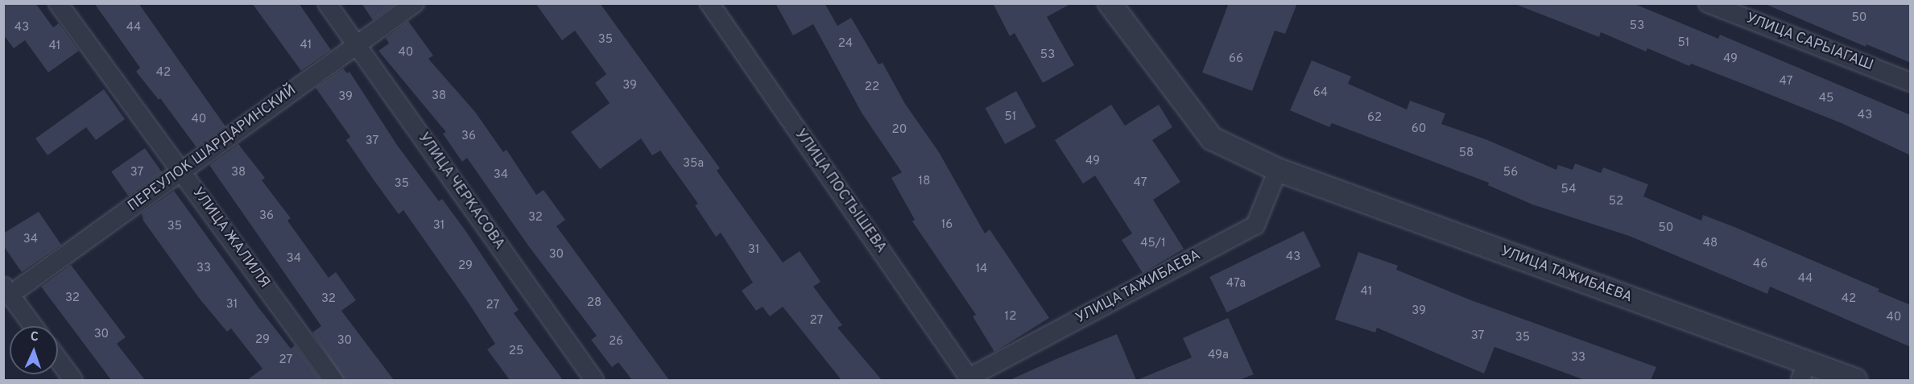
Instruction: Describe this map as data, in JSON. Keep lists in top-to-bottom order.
{
  "streets": {
    "street": [
      "УЛИЦА САРЫАГАШ",
      "ПЕРЕУЛОК ШАРДАРИНСКИЙ",
      "УЛИЦА ЧЕРКАСОВА",
      "УЛИЦА ПОСТЫШЕВА",
      "УЛИЦА ЖАЛИЛЯ",
      "УЛИЦА ТАЖИБАЕВА"
    ]
  },
  "crossings": [
    ["ПЕРЕУЛОК ШАРДАРИНСКИЙ", "УЛИЦА ЧЕРКАСОВА"],
    ["ПЕРЕУЛОК ШАРДАРИНСКИЙ", "УЛИЦА ЖАЛИЛЯ"],
    ["УЛИЦА ПОСТЫШЕВА", "УЛИЦА ТАЖИБАЕВА"]
  ],
  "house_numbers": [
    "50",
    "53",
    "43",
    "44",
    "35",
    "51",
    "24",
    "41",
    "41",
    "40",
    "53",
    "66",
    "49",
    "42",
    "47",
    "39",
    "22",
    "64",
    "38",
    "39",
    "45",
    "43",
    "51",
    "62",
    "40",
    "60",
    "20",
    "36",
    "37",
    "58",
    "49",
    "35а",
    "37",
    "38",
    "56",
    "34",
    "18",
    "47",
    "35",
    "54",
    "52",
    "36",
    "32",
    "16",
    "31",
    "35",
    "50",
    "34",
    "45/1",
    "48",
    "31",
    "30",
    "43",
    "34",
    "46",
    "29",
    "33",
    "14",
    "44",
    "47а",
    "41",
    "32",
    "32",
    "42",
    "28",
    "31",
    "27",
    "39",
    "12",
    "40",
    "27",
    "30",
    "37",
    "35",
    "29",
    "30",
    "26",
    "25",
    "49а",
    "33",
    "27"
  ],
  "north": "top"
}
